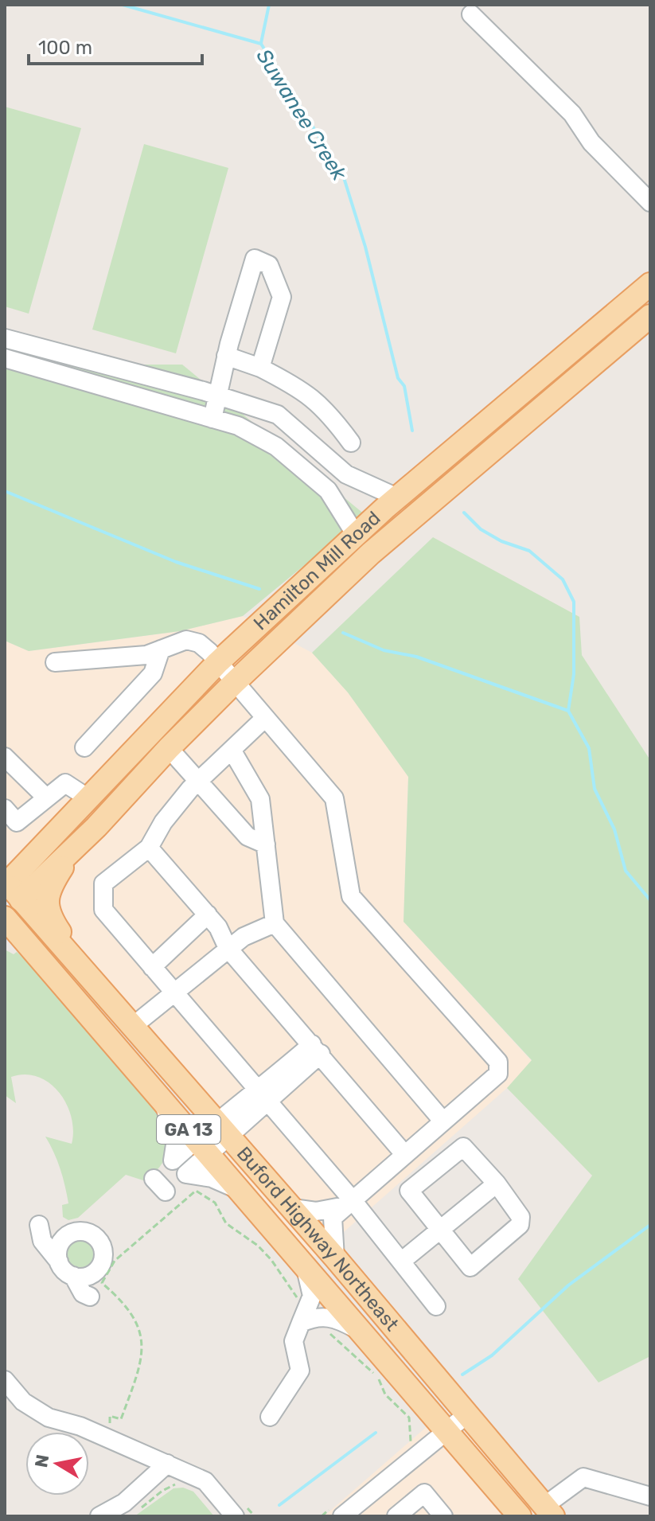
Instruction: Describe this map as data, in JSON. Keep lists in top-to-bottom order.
{
  "streets": {
    "main road": ["Hamilton Mill Road", "GA 13", "Buford Highway Northeast"]
  },
  "crossings": [
    ["Hamilton Mill Road", "Buford Highway Northeast"]
  ],
  "water": ["Suwanee Creek"],
  "scale_bar": "100 m",
  "north": "left"
}
